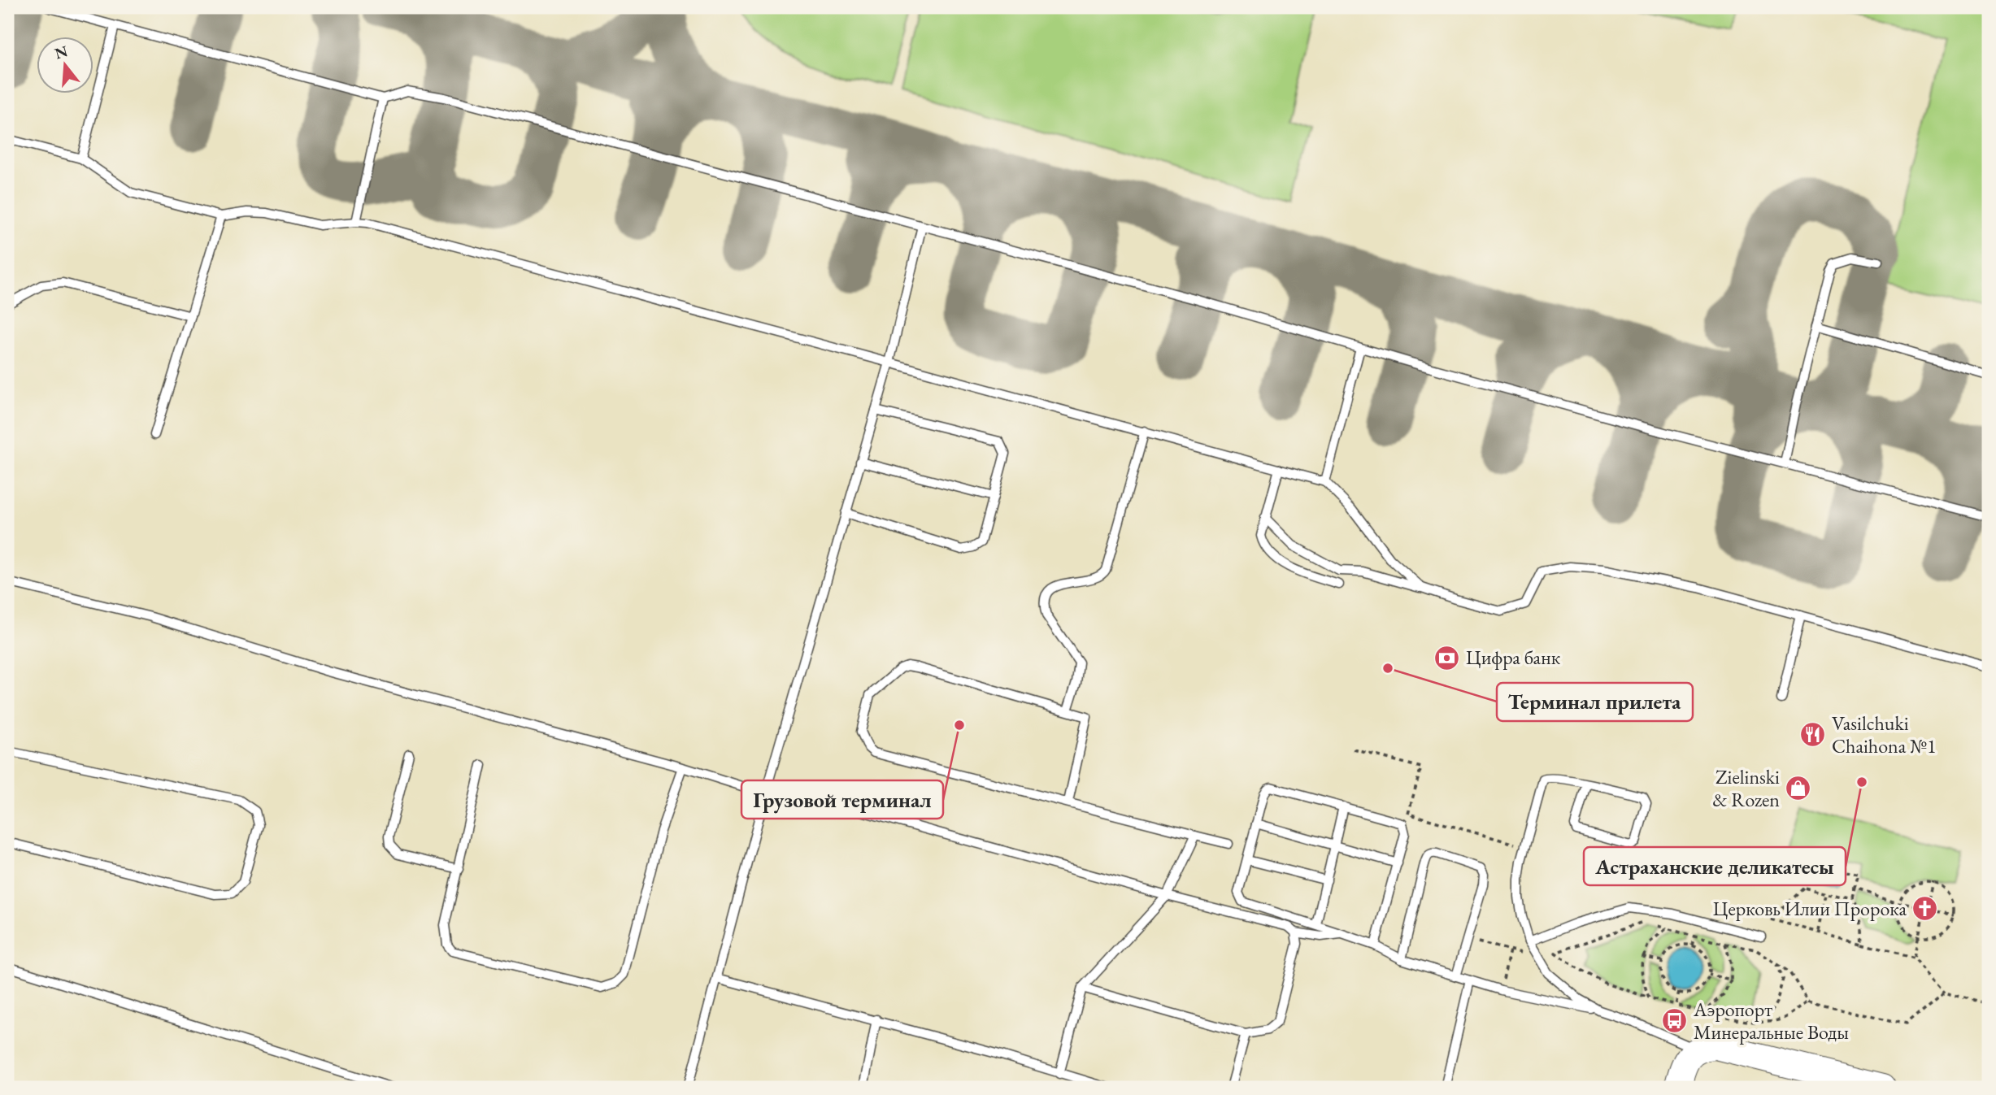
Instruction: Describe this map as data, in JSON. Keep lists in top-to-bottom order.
{
  "places": {
    "bank": ["Цифра банк"],
    "other": ["Терминал прилета", "Грузовой терминал", "Астраханские деликатесы"],
    "restaurant": ["Vasilchuki Chaihona №1"],
    "shop": ["Zielinski & Rozen"],
    "church": ["Церковь Илии Пророка"],
    "bus stop": ["Аэропорт Минеральные Воды"]
  },
  "north": "top"
}
